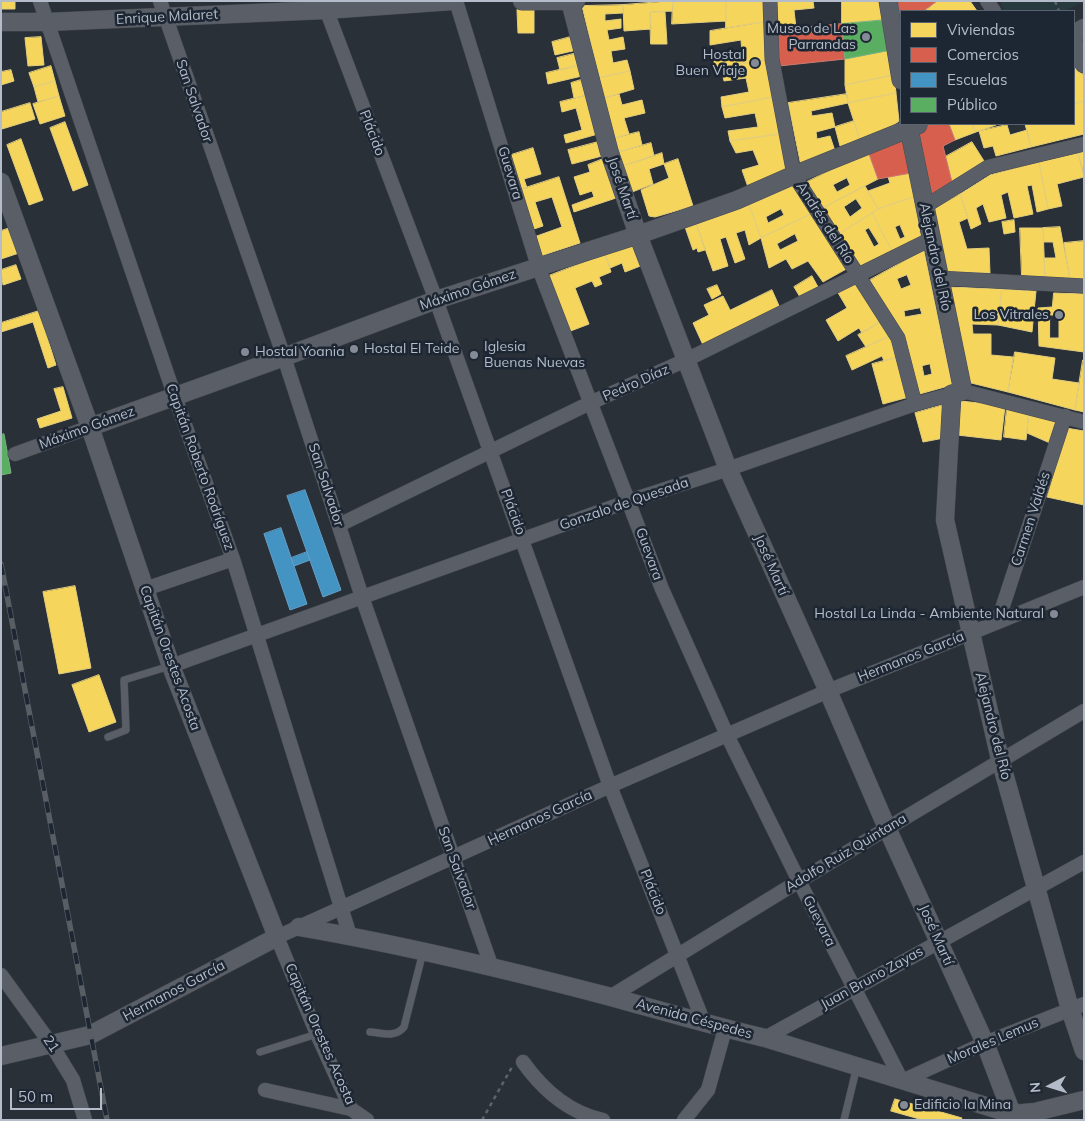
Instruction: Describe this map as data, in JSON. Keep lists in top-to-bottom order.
{
  "streets": {
    "street": [
      "Enrique Malaret",
      "San Salvador",
      "Plácido",
      "Guevara",
      "José Martí",
      "Andrés del Río",
      "Alejandro del Río",
      "Máximo Gómez",
      "Pedro Díaz",
      "Capitán Roberto Rodríguez",
      "Gonzalo de Quesada",
      "Carmen Valdés",
      "Hermanos García",
      "Capitán Orestes Acosta",
      "Adolfo Ruiz Quintana",
      "Juan Bruno Zayas",
      "Avenida Céspedes",
      "Morales Lemus",
      "21"
    ]
  },
  "crossings": [
    ["Enrique Malaret", "San Salvador"],
    ["Enrique Malaret", "Plácido"],
    ["Enrique Malaret", "Capitán Roberto Rodríguez"],
    ["San Salvador", "Máximo Gómez"],
    ["San Salvador", "Pedro Díaz"],
    ["San Salvador", "Gonzalo de Quesada"],
    ["San Salvador", "Hermanos García"],
    ["San Salvador", "Avenida Céspedes"],
    ["Plácido", "Máximo Gómez"],
    ["Plácido", "Pedro Díaz"],
    ["Plácido", "Gonzalo de Quesada"],
    ["Plácido", "Hermanos García"],
    ["Plácido", "Adolfo Ruiz Quintana"],
    ["Plácido", "Avenida Céspedes"],
    ["Guevara", "Máximo Gómez"],
    ["Guevara", "Pedro Díaz"],
    ["Guevara", "Gonzalo de Quesada"],
    ["Guevara", "Hermanos García"],
    ["Guevara", "Adolfo Ruiz Quintana"],
    ["Guevara", "Juan Bruno Zayas"],
    ["Guevara", "Avenida Céspedes"],
    ["Guevara", "Morales Lemus"],
    ["José Martí", "Máximo Gómez"],
    ["José Martí", "Pedro Díaz"],
    ["José Martí", "Gonzalo de Quesada"],
    ["José Martí", "Hermanos García"],
    ["José Martí", "Adolfo Ruiz Quintana"],
    ["José Martí", "Juan Bruno Zayas"],
    ["José Martí", "Avenida Céspedes"],
    ["José Martí", "Morales Lemus"],
    ["Andrés del Río", "Máximo Gómez"],
    ["Andrés del Río", "Pedro Díaz"],
    ["Andrés del Río", "Gonzalo de Quesada"],
    ["Alejandro del Río", "Máximo Gómez"],
    ["Alejandro del Río", "Pedro Díaz"],
    ["Alejandro del Río", "Gonzalo de Quesada"],
    ["Alejandro del Río", "Hermanos García"],
    ["Alejandro del Río", "Adolfo Ruiz Quintana"],
    ["Alejandro del Río", "Juan Bruno Zayas"],
    ["Alejandro del Río", "Morales Lemus"],
    ["Máximo Gómez", "Capitán Roberto Rodríguez"],
    ["Máximo Gómez", "Capitán Orestes Acosta"],
    ["Capitán Roberto Rodríguez", "Gonzalo de Quesada"],
    ["Capitán Roberto Rodríguez", "Hermanos García"],
    ["Capitán Roberto Rodríguez", "Avenida Céspedes"],
    ["Gonzalo de Quesada", "Carmen Valdés"],
    ["Gonzalo de Quesada", "Capitán Orestes Acosta"],
    ["Carmen Valdés", "Hermanos García"],
    ["Hermanos García", "Capitán Orestes Acosta"],
    ["Hermanos García", "Avenida Céspedes"],
    ["Hermanos García", "21"],
    ["Adolfo Ruiz Quintana", "Avenida Céspedes"],
    ["Juan Bruno Zayas", "Avenida Céspedes"],
    ["Avenida Céspedes", "Morales Lemus"]
  ],
  "places": [
    "Museo de Las Parrandas",
    "Hostal Buen Viaje",
    "Los Vitrales",
    "Hostal El Teide",
    "Hostal Yoania",
    "Iglesia Buenas Nuevas",
    "Hostal La Linda - Ambiente Natural",
    "Edificio la Mina"
  ],
  "legend": [
    "Viviendas",
    "Comercios",
    "Escuelas",
    "Público"
  ],
  "scale_bar": "50 m",
  "north": "left"
}
